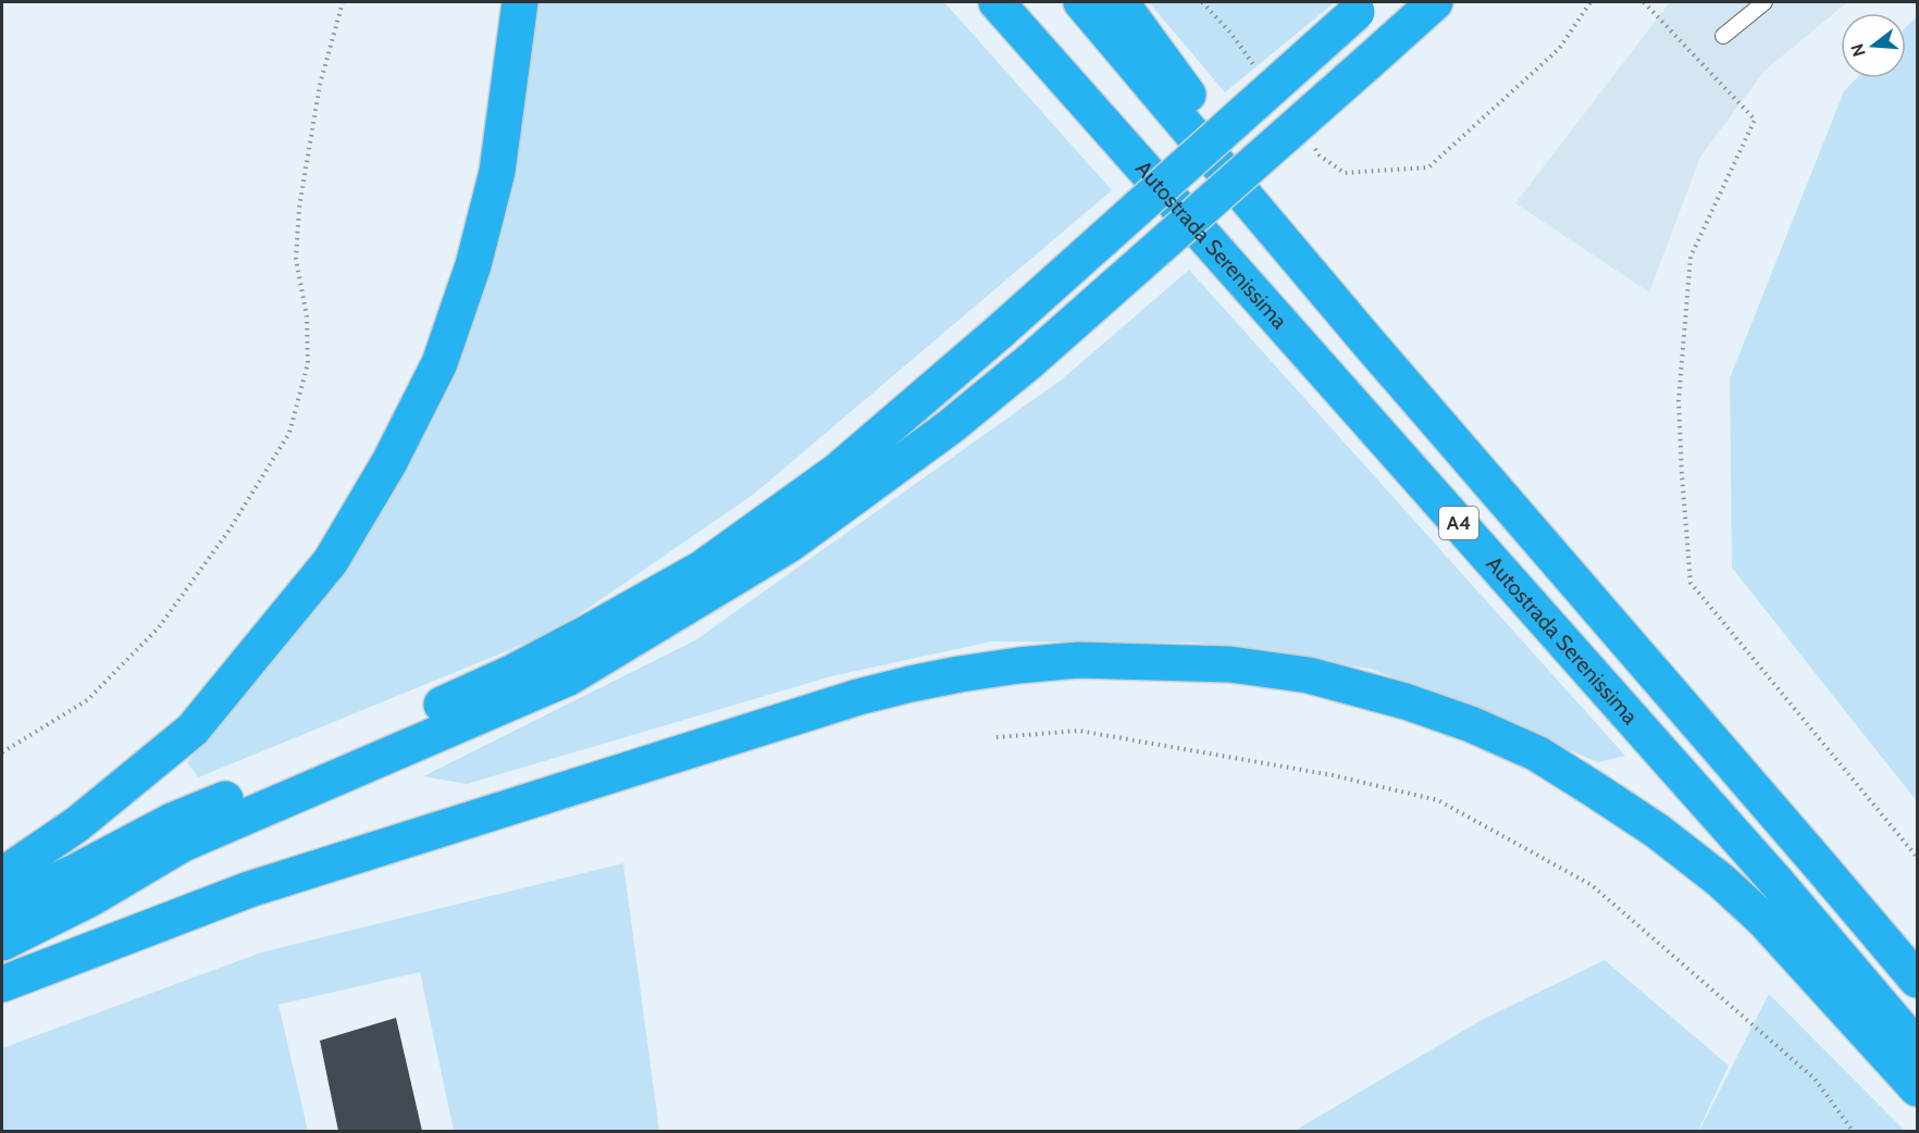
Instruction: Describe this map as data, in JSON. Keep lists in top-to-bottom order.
{
  "streets": {
    "highway": ["Autostrada Serenissima", "A4"]
  },
  "north": "left"
}
